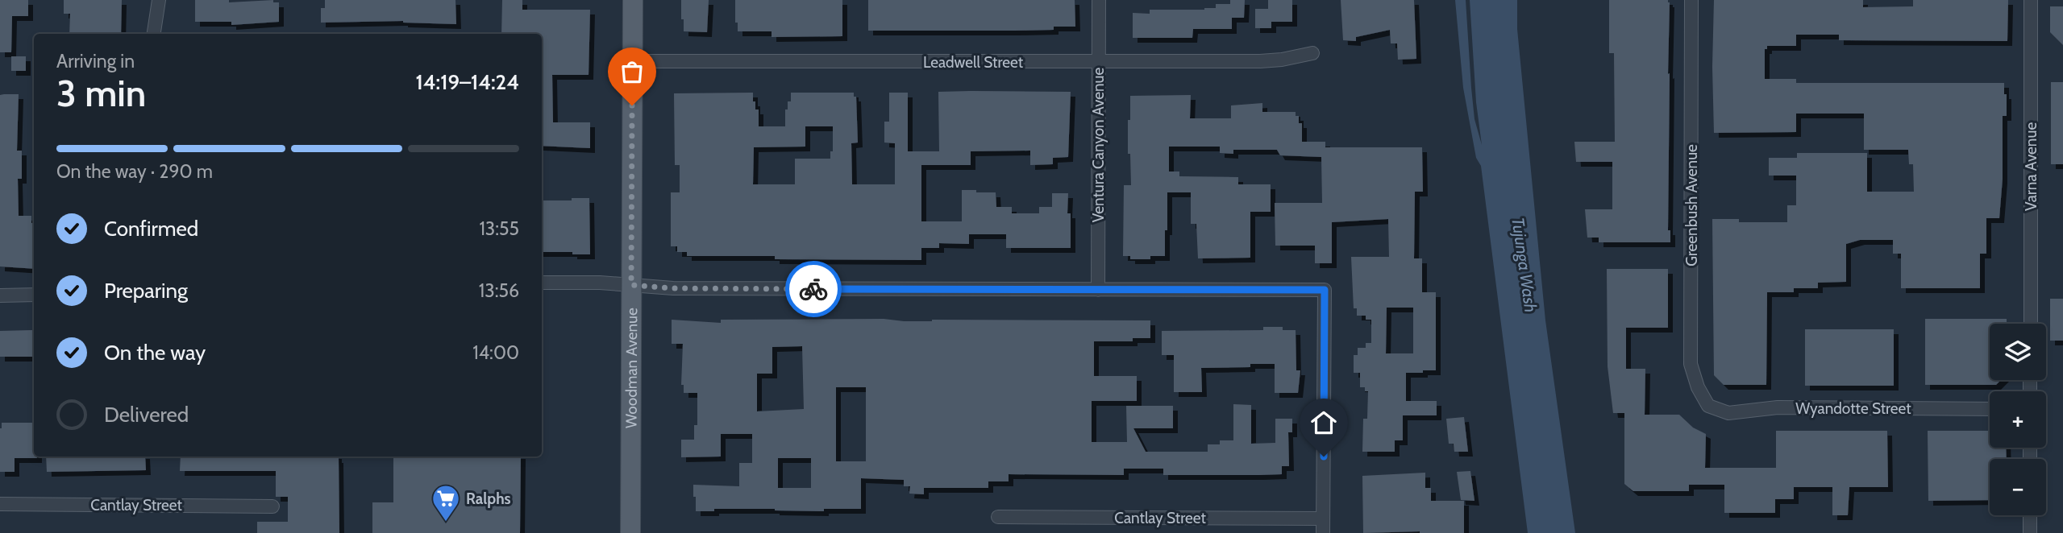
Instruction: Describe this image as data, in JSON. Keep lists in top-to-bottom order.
{
  "streets": {
    "main road": ["Woodman Avenue"],
    "street": [
      "Leadwell Street",
      "Ventura Canyon Avenue",
      "Varna Avenue",
      "Greenbush Avenue",
      "Wyandotte Street",
      "Cantlay Street"
    ]
  },
  "crossings": [
    ["Leadwell Street", "Ventura Canyon Avenue"],
    ["Leadwell Street", "Woodman Avenue"],
    ["Greenbush Avenue", "Wyandotte Street"]
  ],
  "water": ["Tujunga Wash"],
  "places": {
    "supermarket": ["Ralphs"]
  },
  "page": {
    "heading": ["3 min", "Arriving in", "14:19–14:24"],
    "bar": "On the way · 290 m",
    "list": [
      ["Confirmed", "13:55"],
      ["Preparing", "13:56"],
      ["On the way", "14:00"],
      "Delivered"
    ],
    "map_buttons": ["+", "−"]
  }
}
